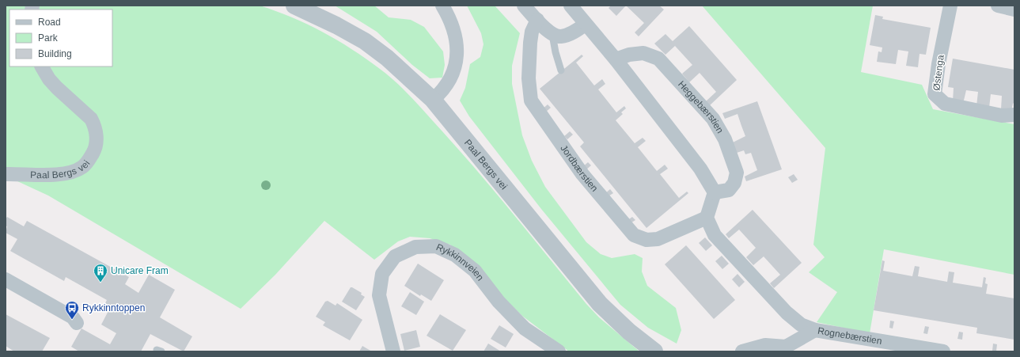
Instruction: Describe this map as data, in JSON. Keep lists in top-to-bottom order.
{
  "streets": {
    "street": [
      "Østenga",
      "Heggebærstien",
      "Paal Bergs vei",
      "Jordbærstien",
      "Rykkinnveien",
      "Rognebærstien"
    ]
  },
  "places": {
    "building": ["Unicare Fram"],
    "bus stop": ["Rykkinntoppen"]
  },
  "legend": ["Road", "Park", "Building"]
}
